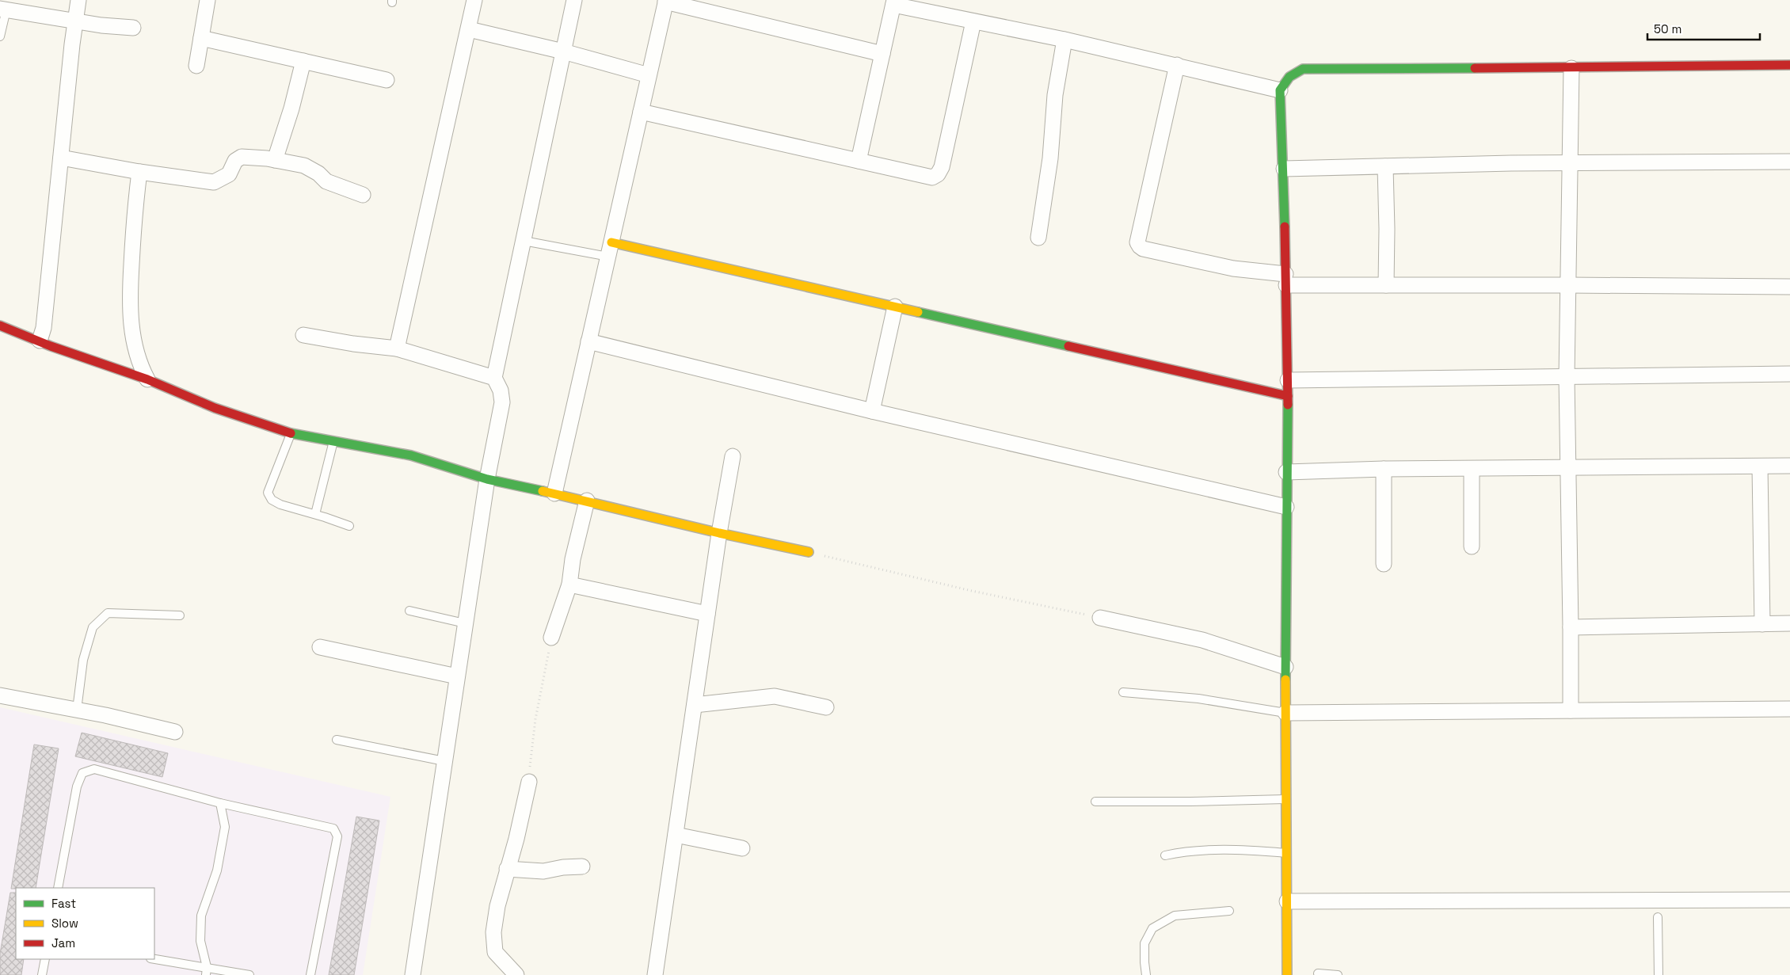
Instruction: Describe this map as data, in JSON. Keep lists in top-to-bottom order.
{
  "legend": ["Fast", "Slow", "Jam"],
  "scale_bar": "50 m"
}
